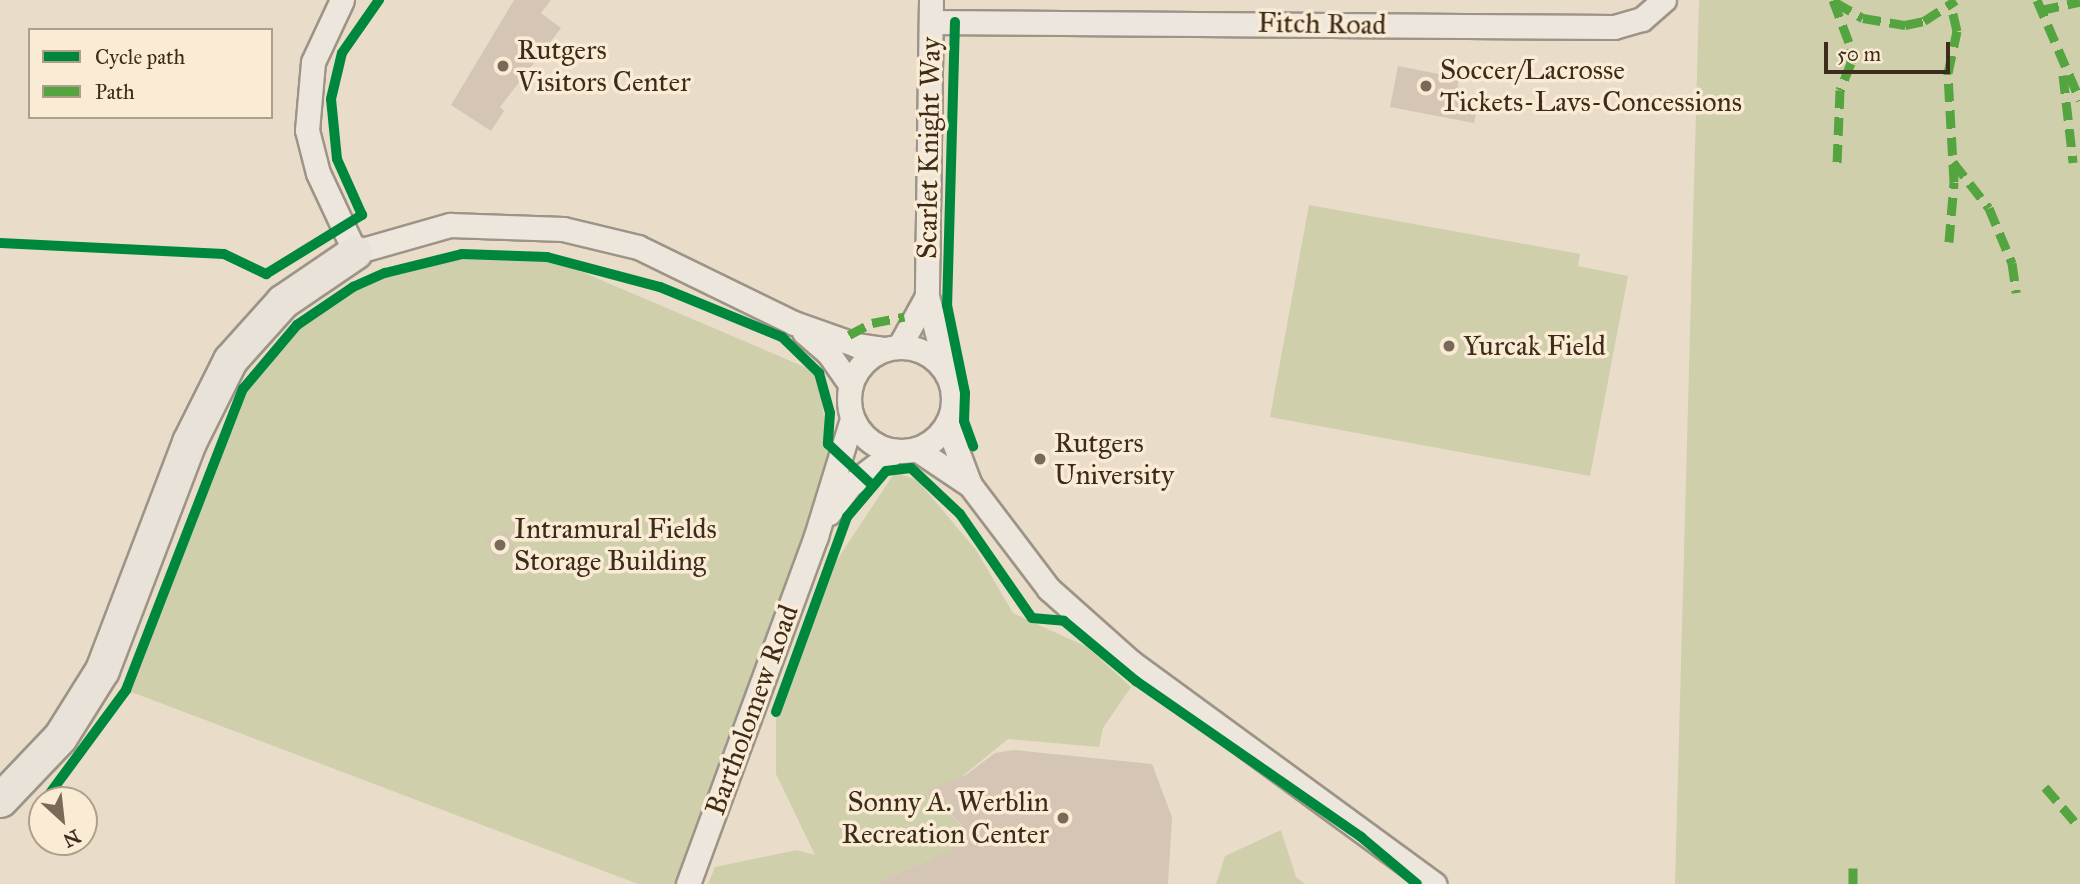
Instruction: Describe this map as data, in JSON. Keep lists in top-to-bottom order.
{
  "streets": {
    "street": ["Fitch Road", "Scarlet Knight Way", "Bartholomew Road"]
  },
  "crossings": [
    ["Fitch Road", "Scarlet Knight Way"]
  ],
  "places": [
    "Rutgers Visitors Center",
    "Soccer/Lacrosse Tickets-Lavs-Concessions",
    "Yurcak Field",
    "Rutgers University",
    "Intramural Fields Storage Building",
    "Sonny A. Werblin Recreation Center"
  ],
  "legend": ["Cycle path", "Path"],
  "scale_bar": "50 m",
  "north": "bottom right"
}
